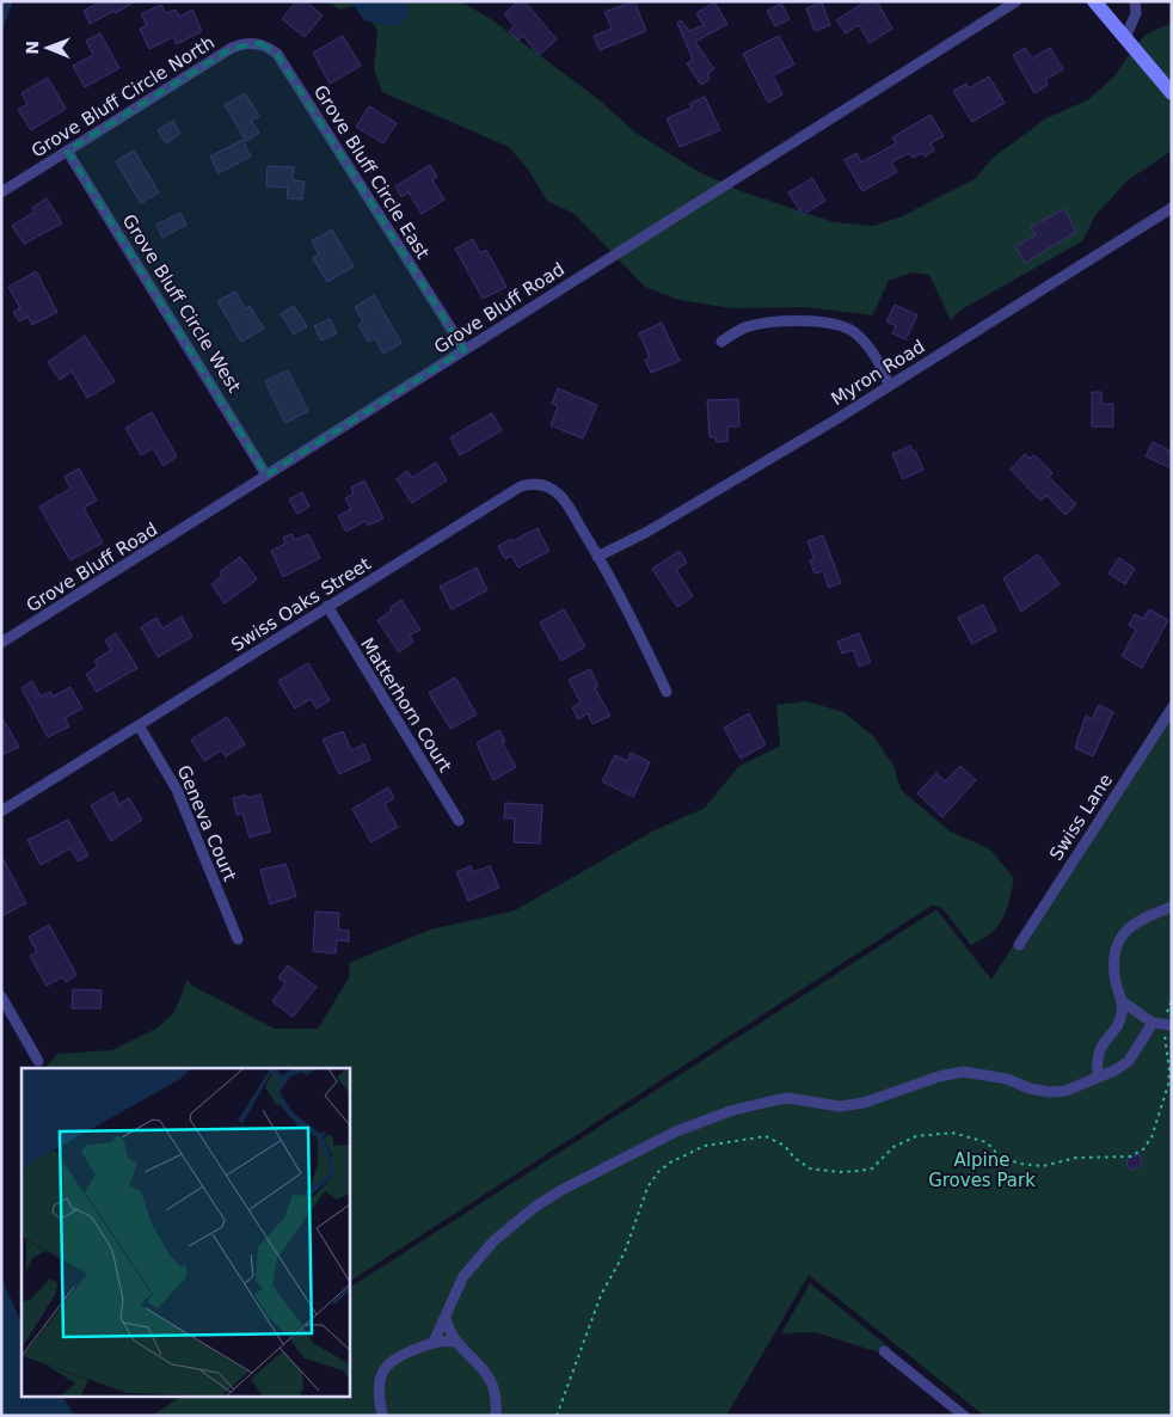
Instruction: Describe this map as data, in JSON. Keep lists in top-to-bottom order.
{
  "streets": {
    "street": [
      "Grove Bluff Circle North",
      "Grove Bluff Circle East",
      "Grove Bluff Circle West",
      "Grove Bluff Road",
      "Myron Road",
      "Swiss Oaks Street",
      "Matterhorn Court",
      "Swiss Lane",
      "Geneva Court"
    ]
  },
  "crossings": [
    ["Grove Bluff Circle North", "Grove Bluff Circle East"],
    ["Grove Bluff Circle North", "Grove Bluff Circle West"],
    ["Grove Bluff Circle East", "Grove Bluff Road"],
    ["Grove Bluff Circle West", "Grove Bluff Road"],
    ["Myron Road", "Swiss Oaks Street"],
    ["Swiss Oaks Street", "Matterhorn Court"],
    ["Swiss Oaks Street", "Geneva Court"]
  ],
  "parks": ["Alpine Groves Park"],
  "north": "left"
}
